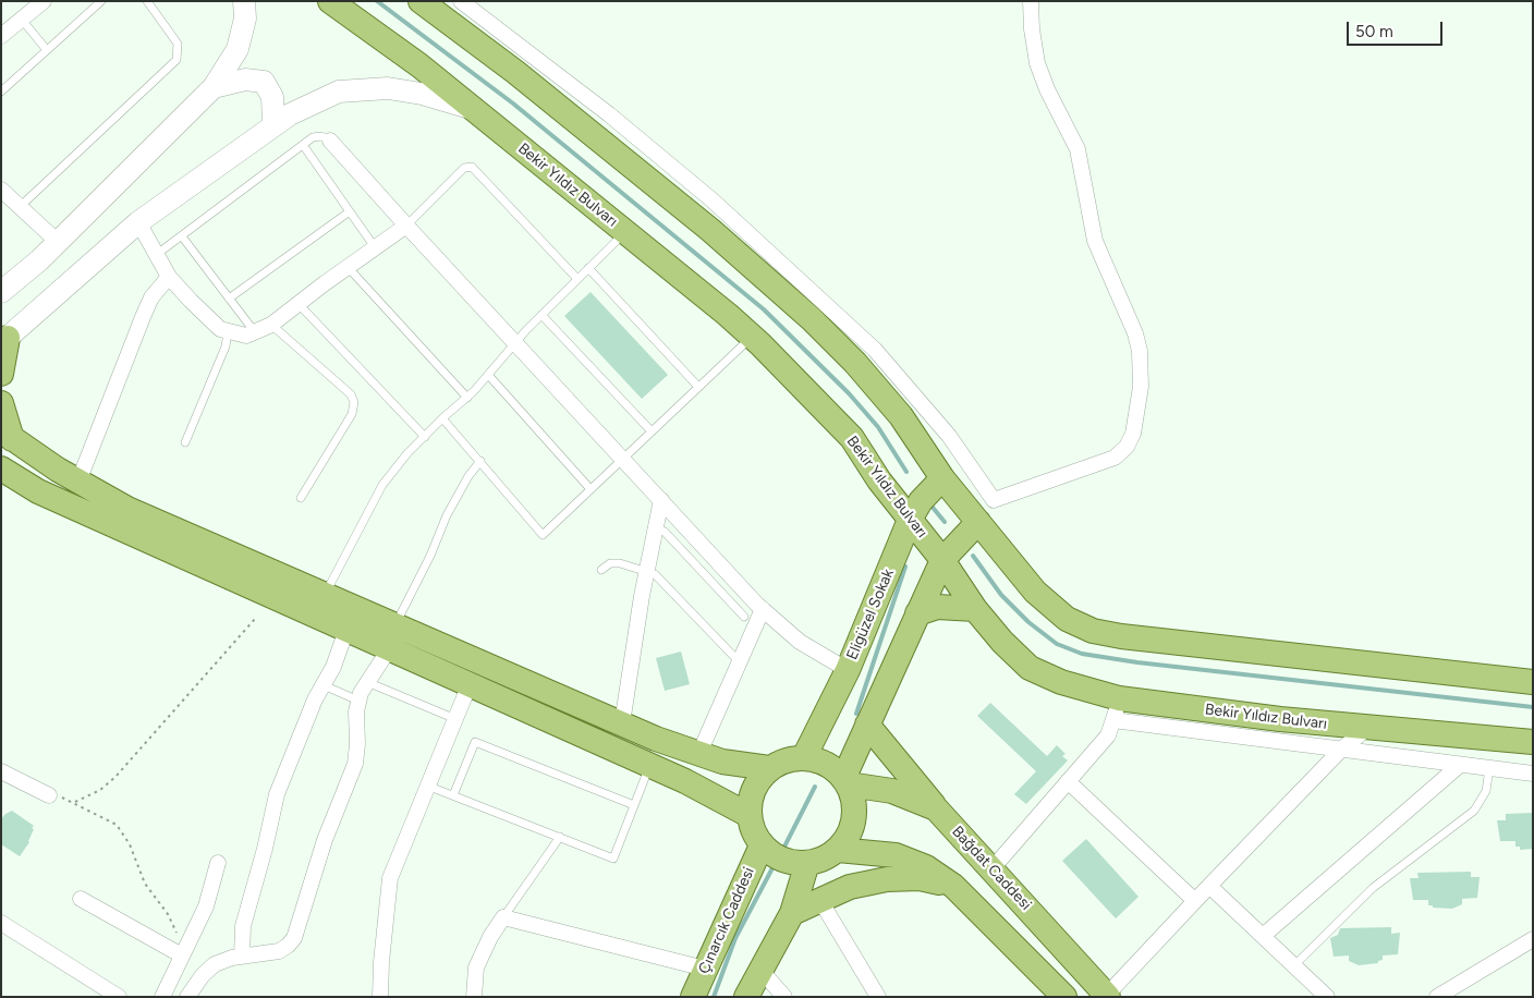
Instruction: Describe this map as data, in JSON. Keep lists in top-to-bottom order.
{
  "streets": {
    "main road": [
      "Bekir Yıldız Bulvarı",
      "Eligüzel Sokak",
      "Bağdat Caddesi",
      "Çınarcık Caddesi"
    ]
  },
  "crossings": [
    ["Bekir Yıldız Bulvarı", "Eligüzel Sokak"],
    ["Eligüzel Sokak", "Bağdat Caddesi"],
    ["Eligüzel Sokak", "Çınarcık Caddesi"],
    ["Bağdat Caddesi", "Çınarcık Caddesi"]
  ],
  "scale_bar": "50 m"
}
